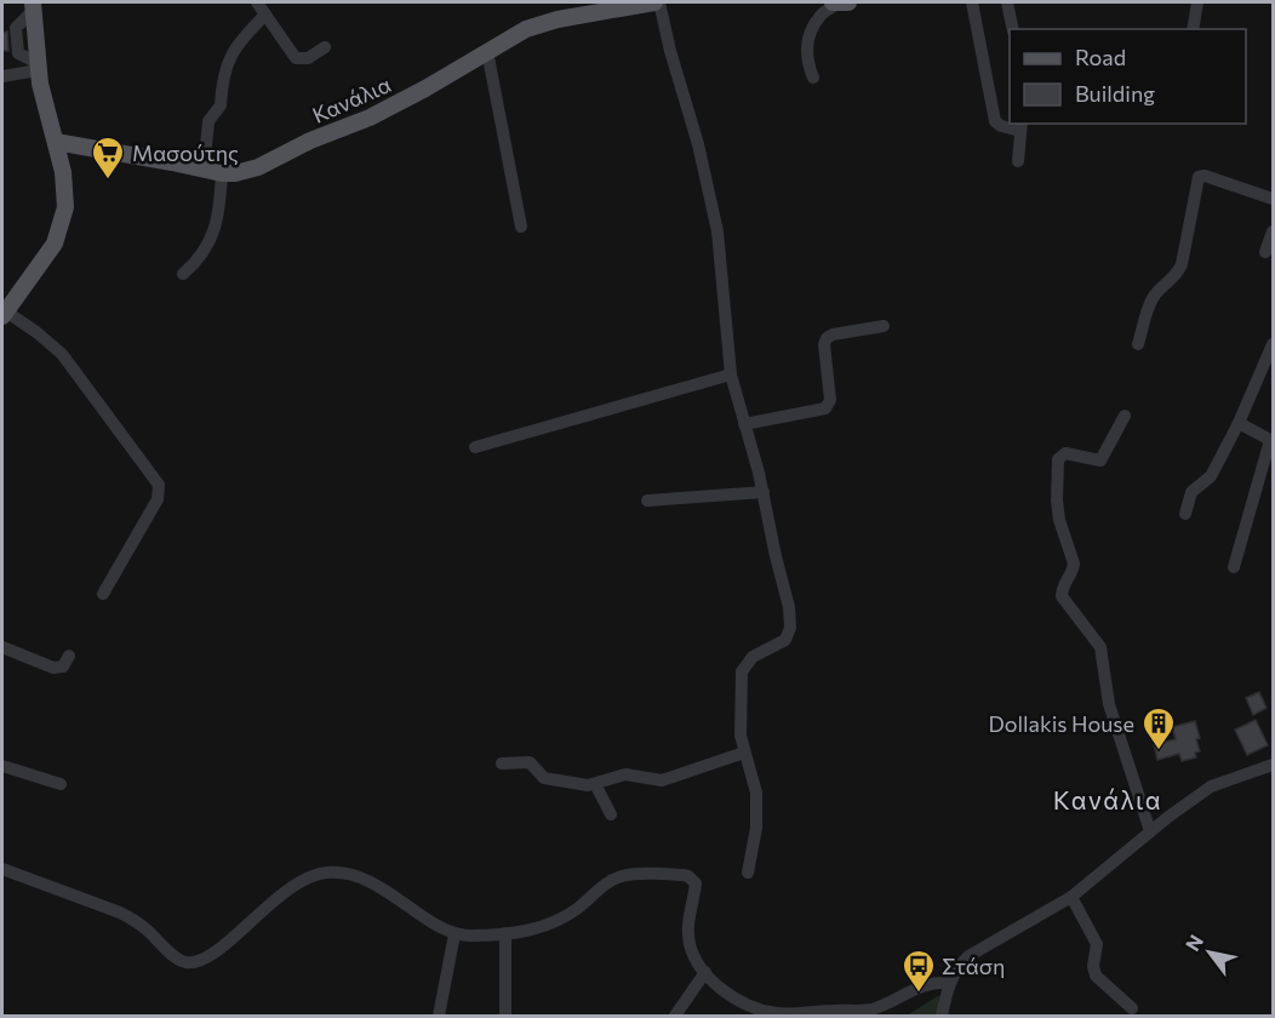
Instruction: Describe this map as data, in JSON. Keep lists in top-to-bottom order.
{
  "streets": {
    "main road": ["Κανάλια"]
  },
  "districts": ["Κανάλια"],
  "places": {
    "supermarket": ["Μασούτης"],
    "building": ["Dollakis House"],
    "bus stop": ["Στάση"]
  },
  "legend": ["Road", "Building"],
  "north": "top left"
}
